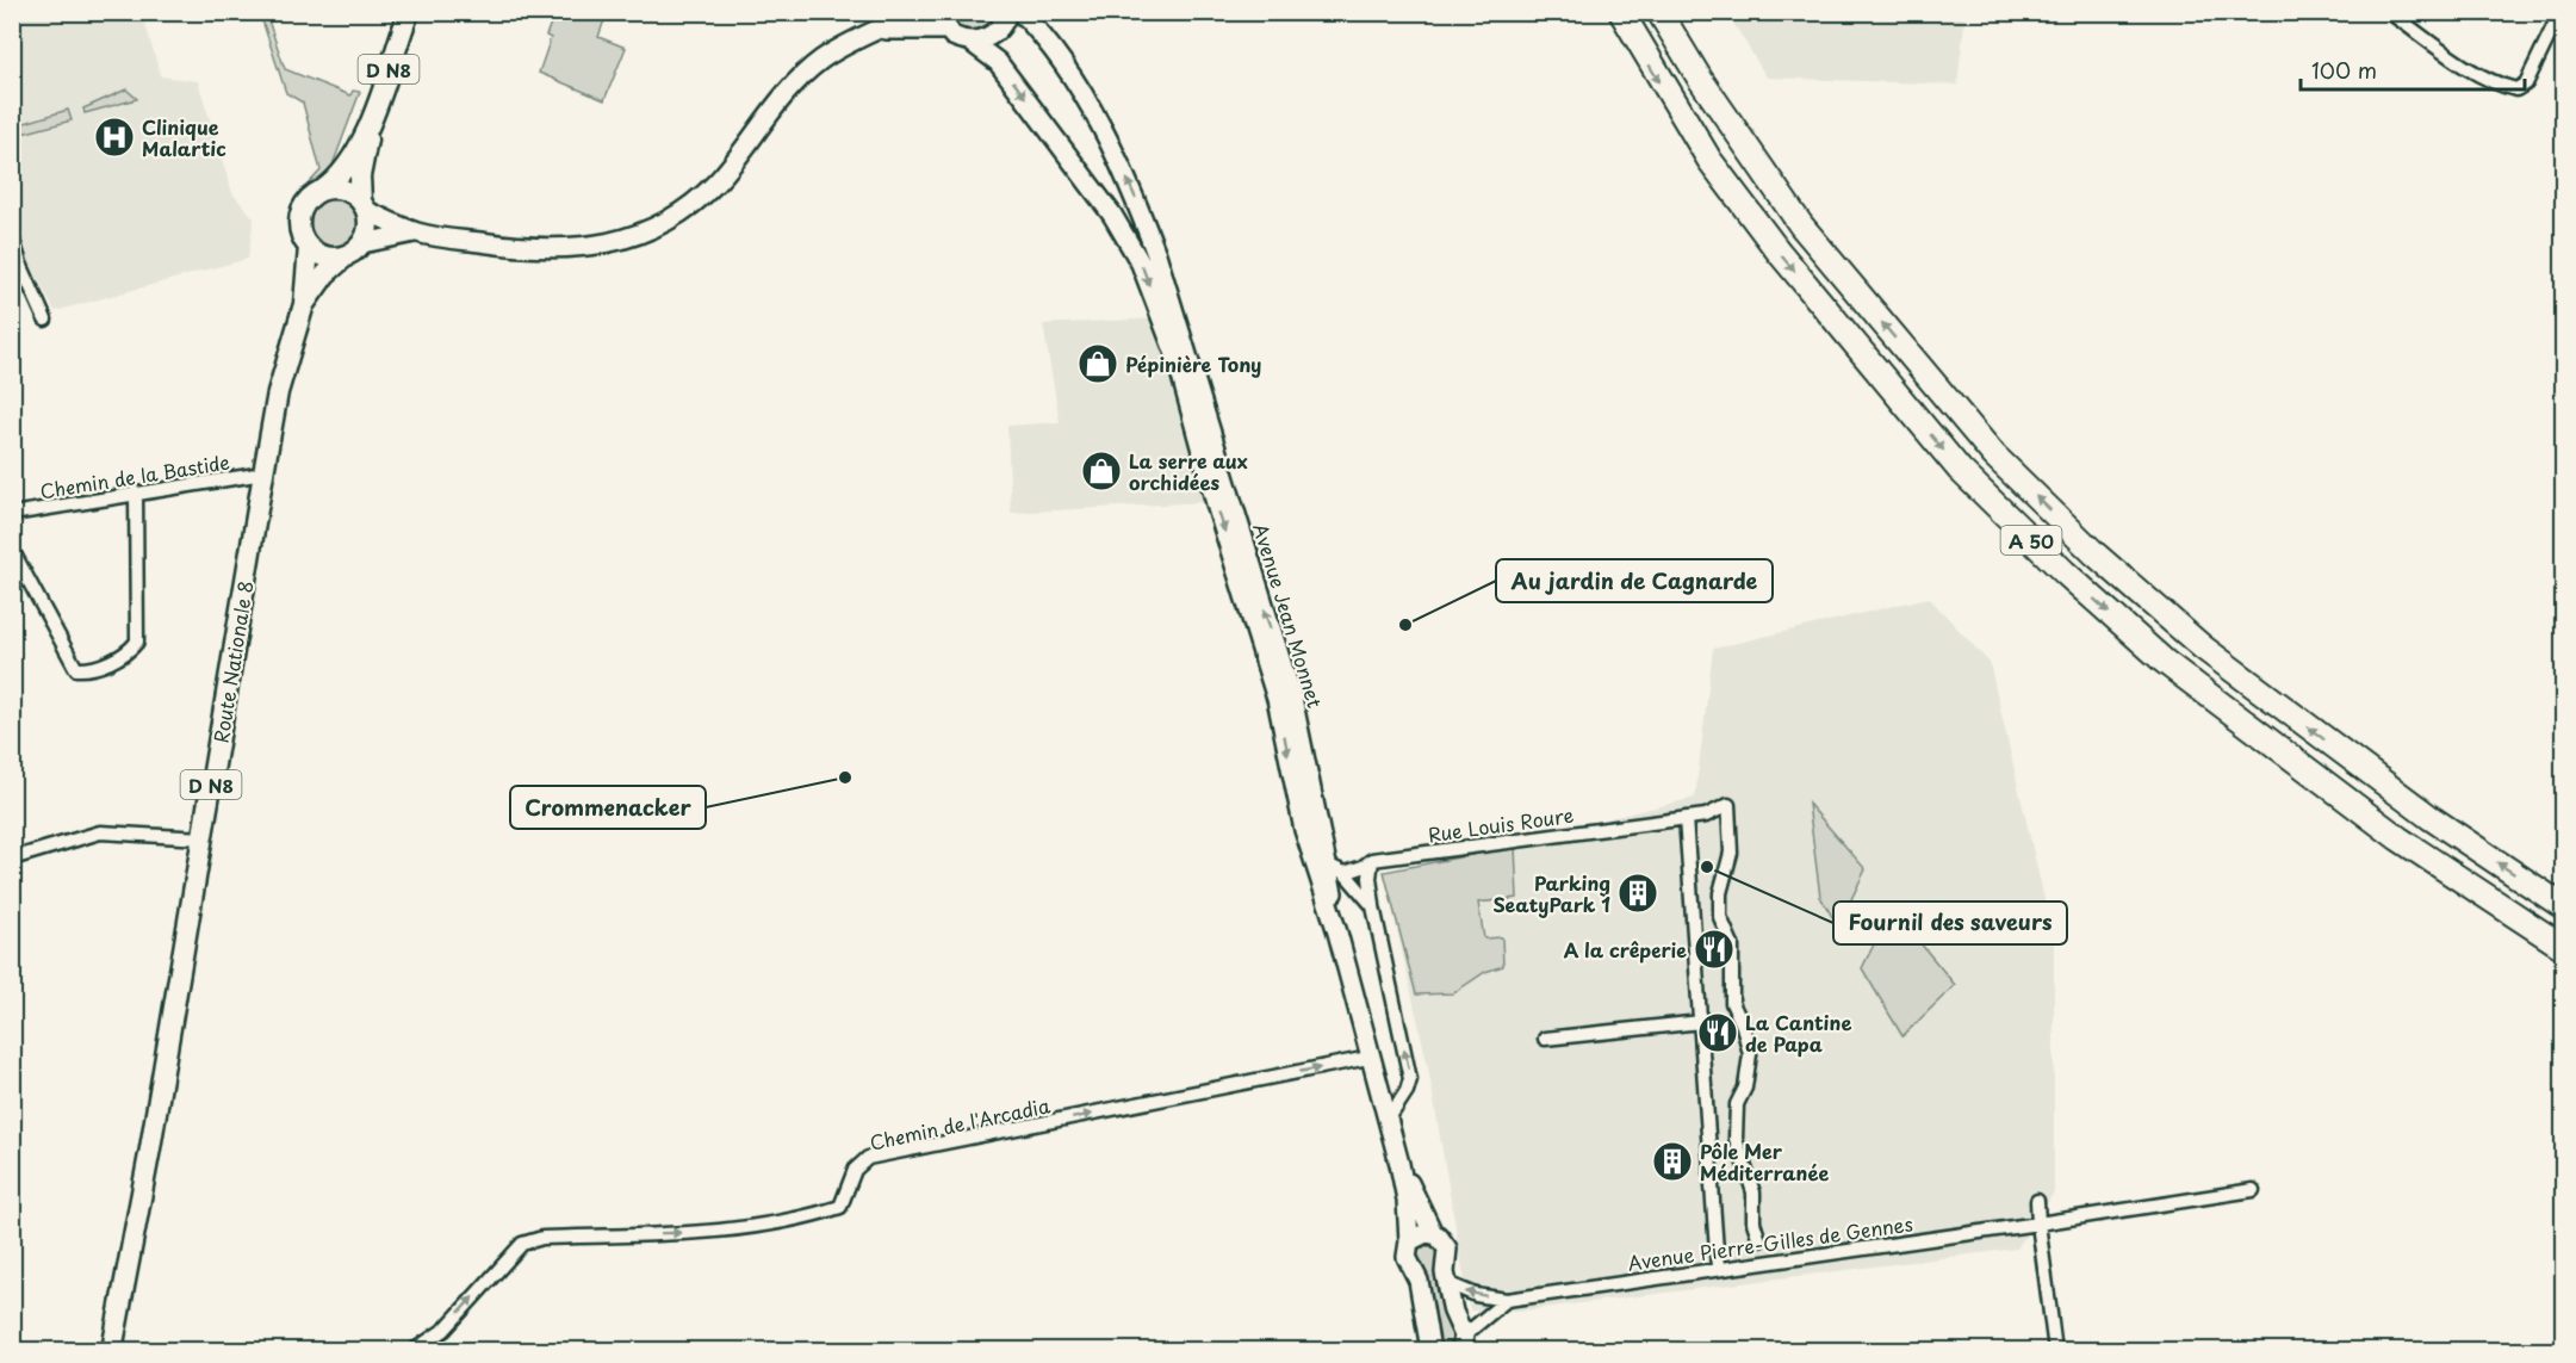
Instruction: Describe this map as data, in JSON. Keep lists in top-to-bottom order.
{
  "streets": {
    "highway": ["A 50"],
    "main road": ["D N8", "Avenue Jean Monnet", "Route Nationale 8"],
    "street": [
      "Chemin de la Bastide",
      "Rue Louis Roure",
      "Chemin de l'Arcadia",
      "Avenue Pierre-Gilles de Gennes"
    ]
  },
  "crossings": [
    ["D N8", "Route Nationale 8"],
    ["Chemin de la Bastide", "Route Nationale 8"],
    ["Avenue Jean Monnet", "Rue Louis Roure"],
    ["Avenue Jean Monnet", "Chemin de l'Arcadia"],
    ["Avenue Jean Monnet", "Avenue Pierre-Gilles de Gennes"]
  ],
  "one_way": ["Chemin de l'Arcadia"],
  "places": {
    "hospital": ["Clinique Malartic"],
    "shop": ["Pépinière Tony", "La serre aux orchidées"],
    "other": ["Au jardin de Cagnarde", "Crommenacker", "Fournil des saveurs"],
    "building": ["Parking SeatyPark 1", "Pôle Mer Méditerranée"],
    "restaurant": ["A la crêperie", "La Cantine de Papa"]
  },
  "scale_bar": "100 m"
}
